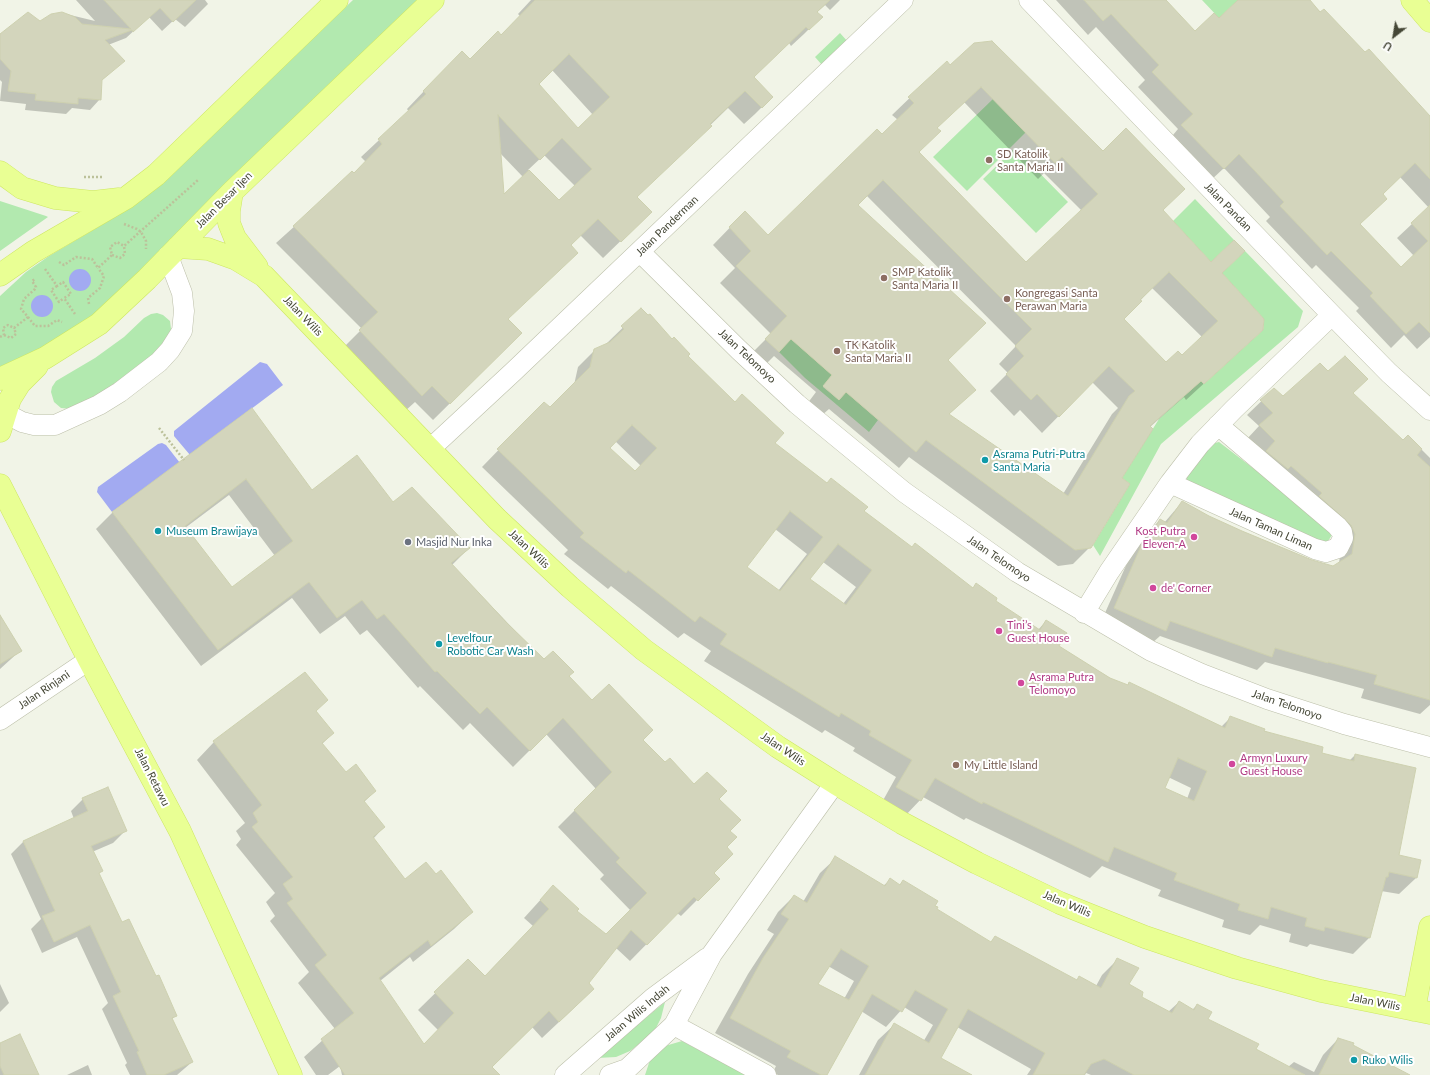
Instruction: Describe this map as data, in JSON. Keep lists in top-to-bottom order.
{
  "streets": {
    "main road": ["Jalan Besar Ijen", "Jalan Wilis", "Jalan Retawu"],
    "street": [
      "Jalan Pandan",
      "Jalan Panderman",
      "Jalan Telomoyo",
      "Jalan Taman Liman",
      "Jalan Rinjani",
      "Jalan Wilis Indah"
    ]
  },
  "crossings": [
    ["Jalan Besar Ijen", "Jalan Wilis"],
    ["Jalan Panderman", "Jalan Wilis"],
    ["Jalan Panderman", "Jalan Telomoyo"],
    ["Jalan Wilis", "Jalan Wilis Indah"],
    ["Jalan Rinjani", "Jalan Retawu"]
  ],
  "places": [
    "SD Katolik Santa Maria II",
    "SMP Katolik Santa Maria II",
    "Kongregasi Santa Perawan Maria",
    "TK Katolik Santa Maria II",
    "Asrama Putri-Putra Santa Maria",
    "Museum Brawijaya",
    "Kost Putra Eleven-A",
    "Masjid Nur Inka",
    "de' Corner",
    "Tini’s Guest House",
    "Levelfour Robotic Car Wash",
    "Asrama Putra Telomoyo",
    "Armyn Luxury Guest House",
    "My Little Island",
    "Ruko Wilis"
  ],
  "north": "bottom left"
}
